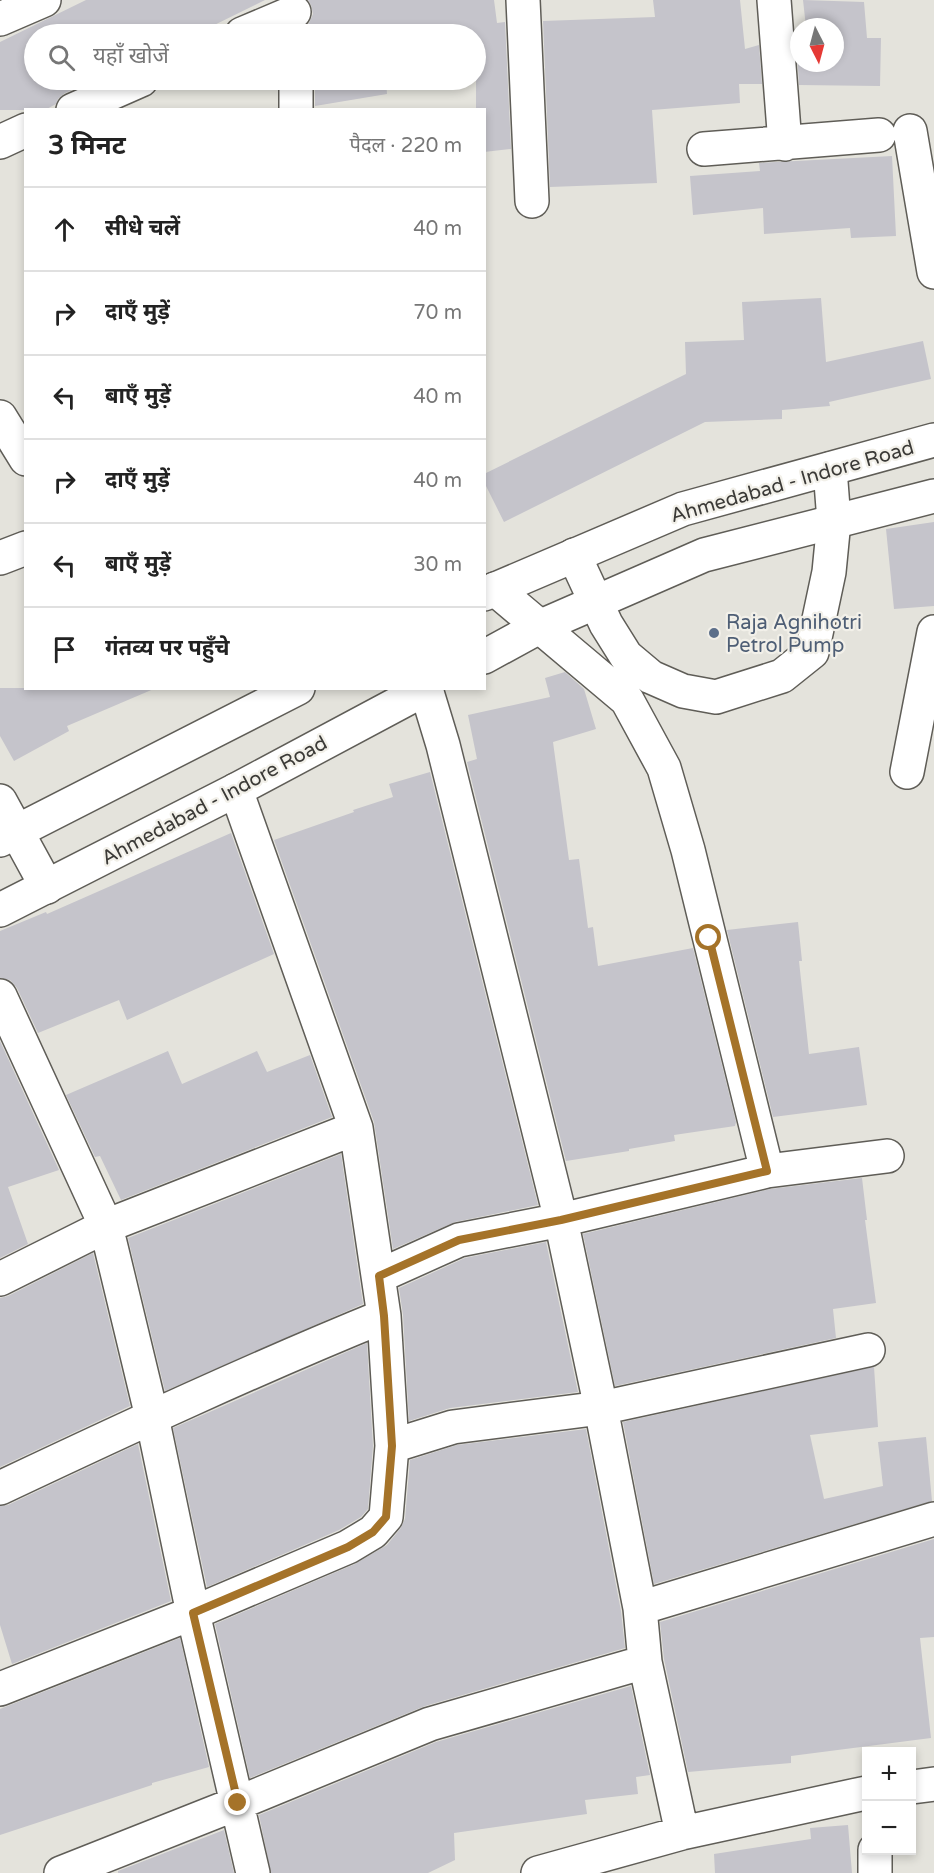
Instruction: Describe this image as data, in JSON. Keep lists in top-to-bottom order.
{
  "streets": {
    "main road": ["Ahmedabad - Indore Road"]
  },
  "places": ["Raja Agnihotri Petrol Pump"],
  "north": "bottom",
  "page": {
    "search": "यहाँ खोजें",
    "heading": ["3 मिनट", "पैदल · 220 m"],
    "list": [
      ["सीधे चलें", "40 m"],
      ["दाएँ मुड़ें", "70 m"],
      ["बाएँ मुड़ें", "40 m"],
      ["दाएँ मुड़ें", "40 m"],
      ["बाएँ मुड़ें", "30 m"],
      "गंतव्य पर पहुँचे"
    ],
    "map_buttons": ["+", "−"]
  }
}
